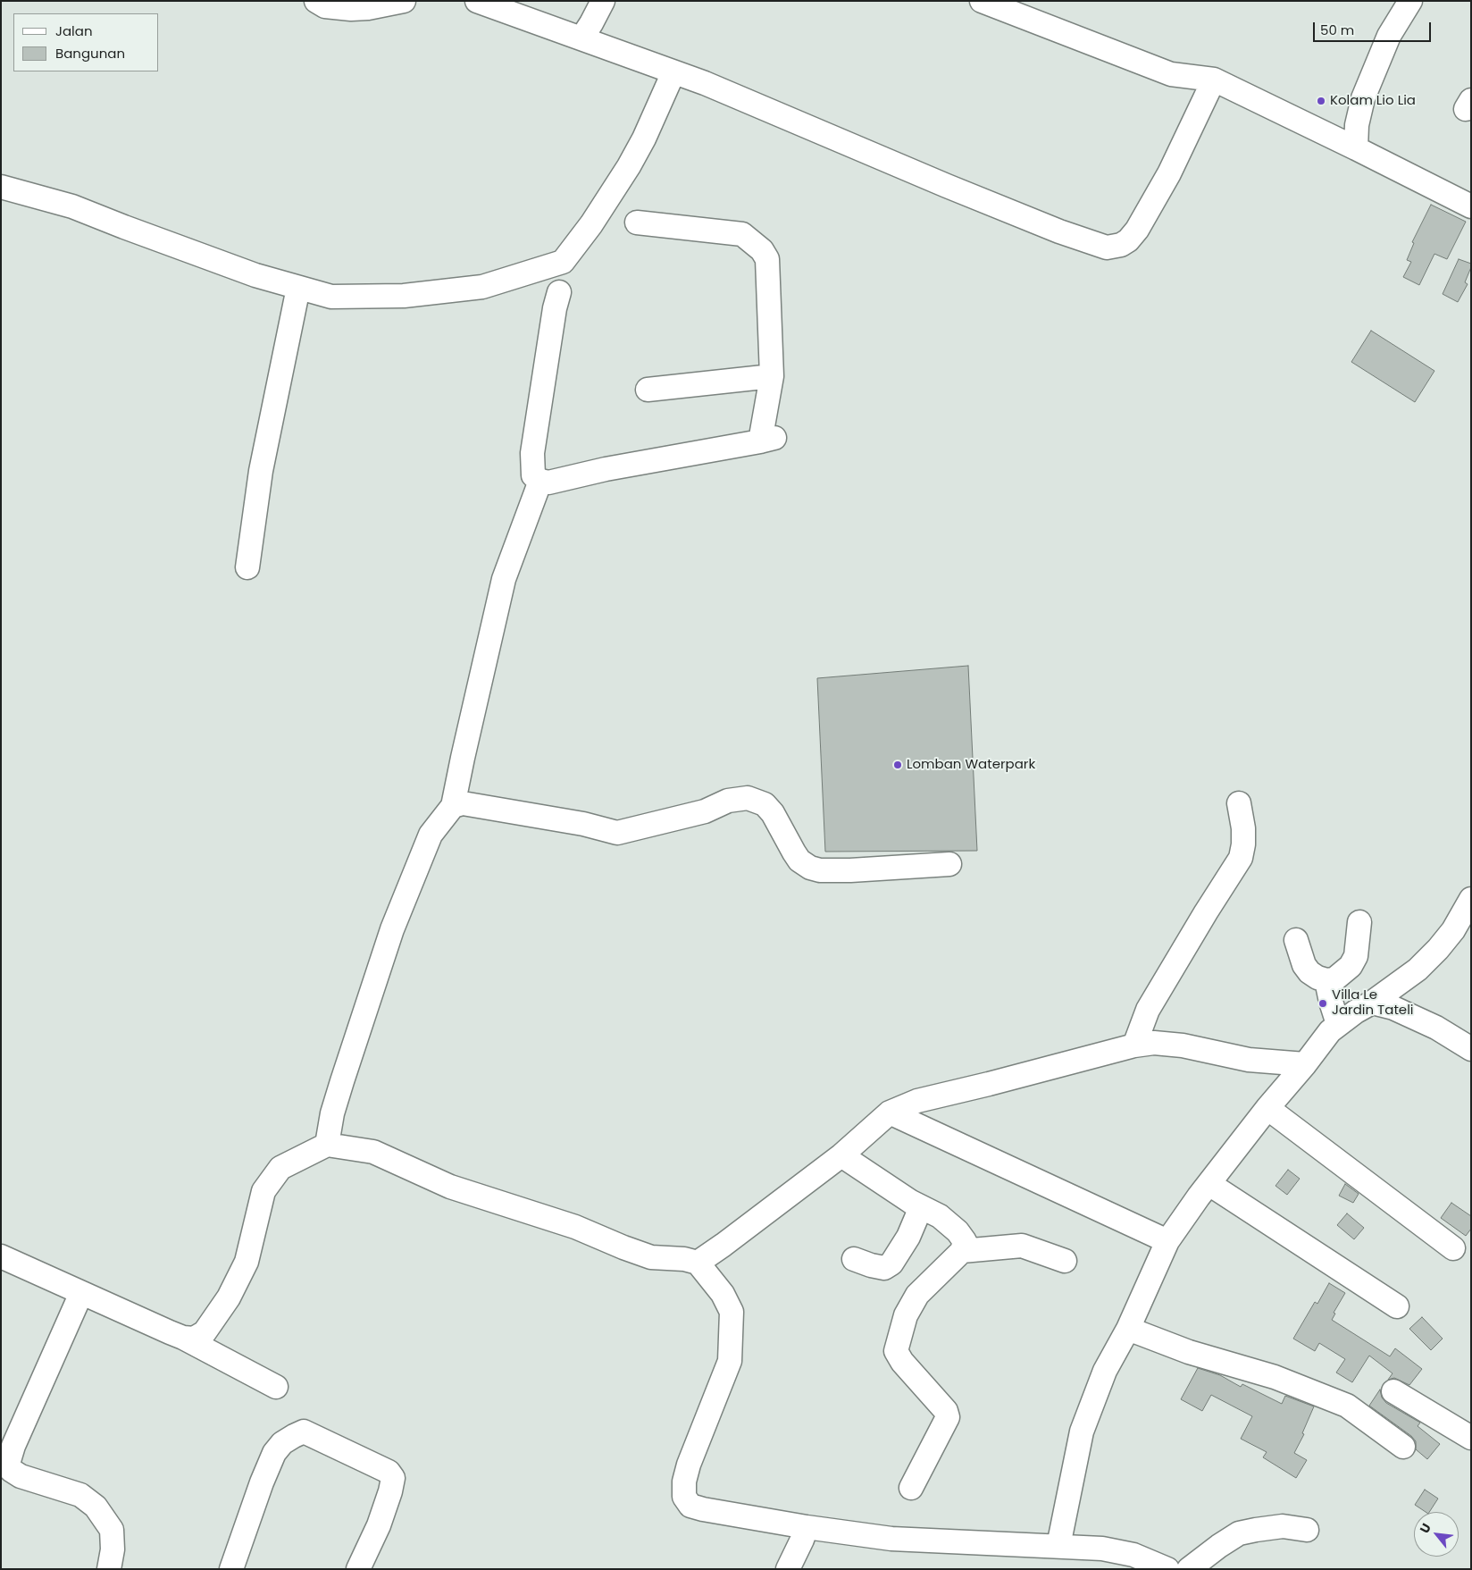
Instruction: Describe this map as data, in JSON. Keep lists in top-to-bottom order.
{
  "places": ["Kolam Lio Lia", "Lomban Waterpark", "Villa Le Jardin Tateli"],
  "legend": ["Jalan", "Bangunan"],
  "scale_bar": "50 m",
  "north": "top left"
}
